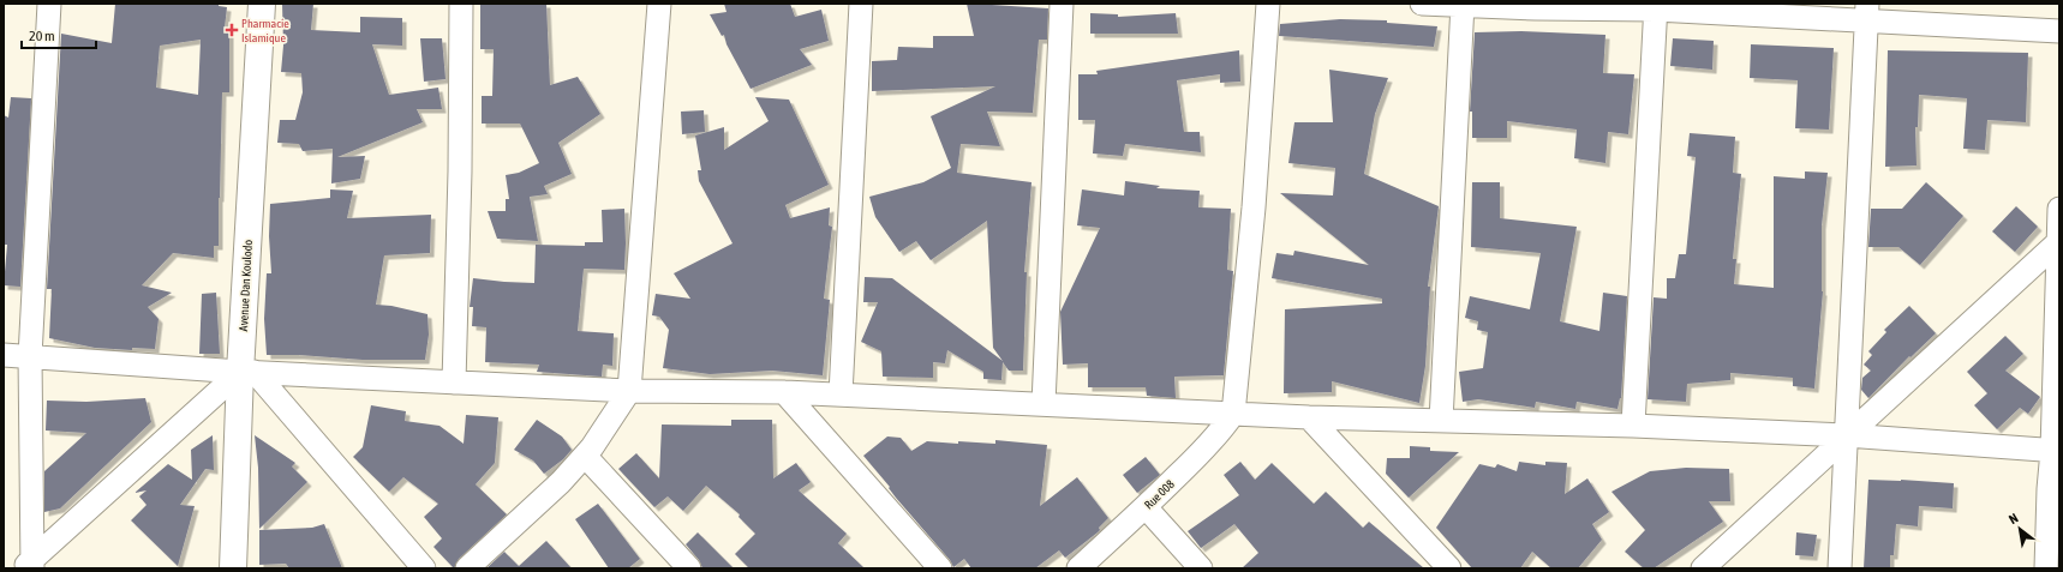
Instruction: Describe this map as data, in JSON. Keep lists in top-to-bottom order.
{
  "streets": {
    "street": ["Avenue Dan Koulodo", "Rue 008"]
  },
  "places": {
    "health": ["Pharmacie Islamique"]
  },
  "scale_bar": "20 m",
  "north": "top left"
}
